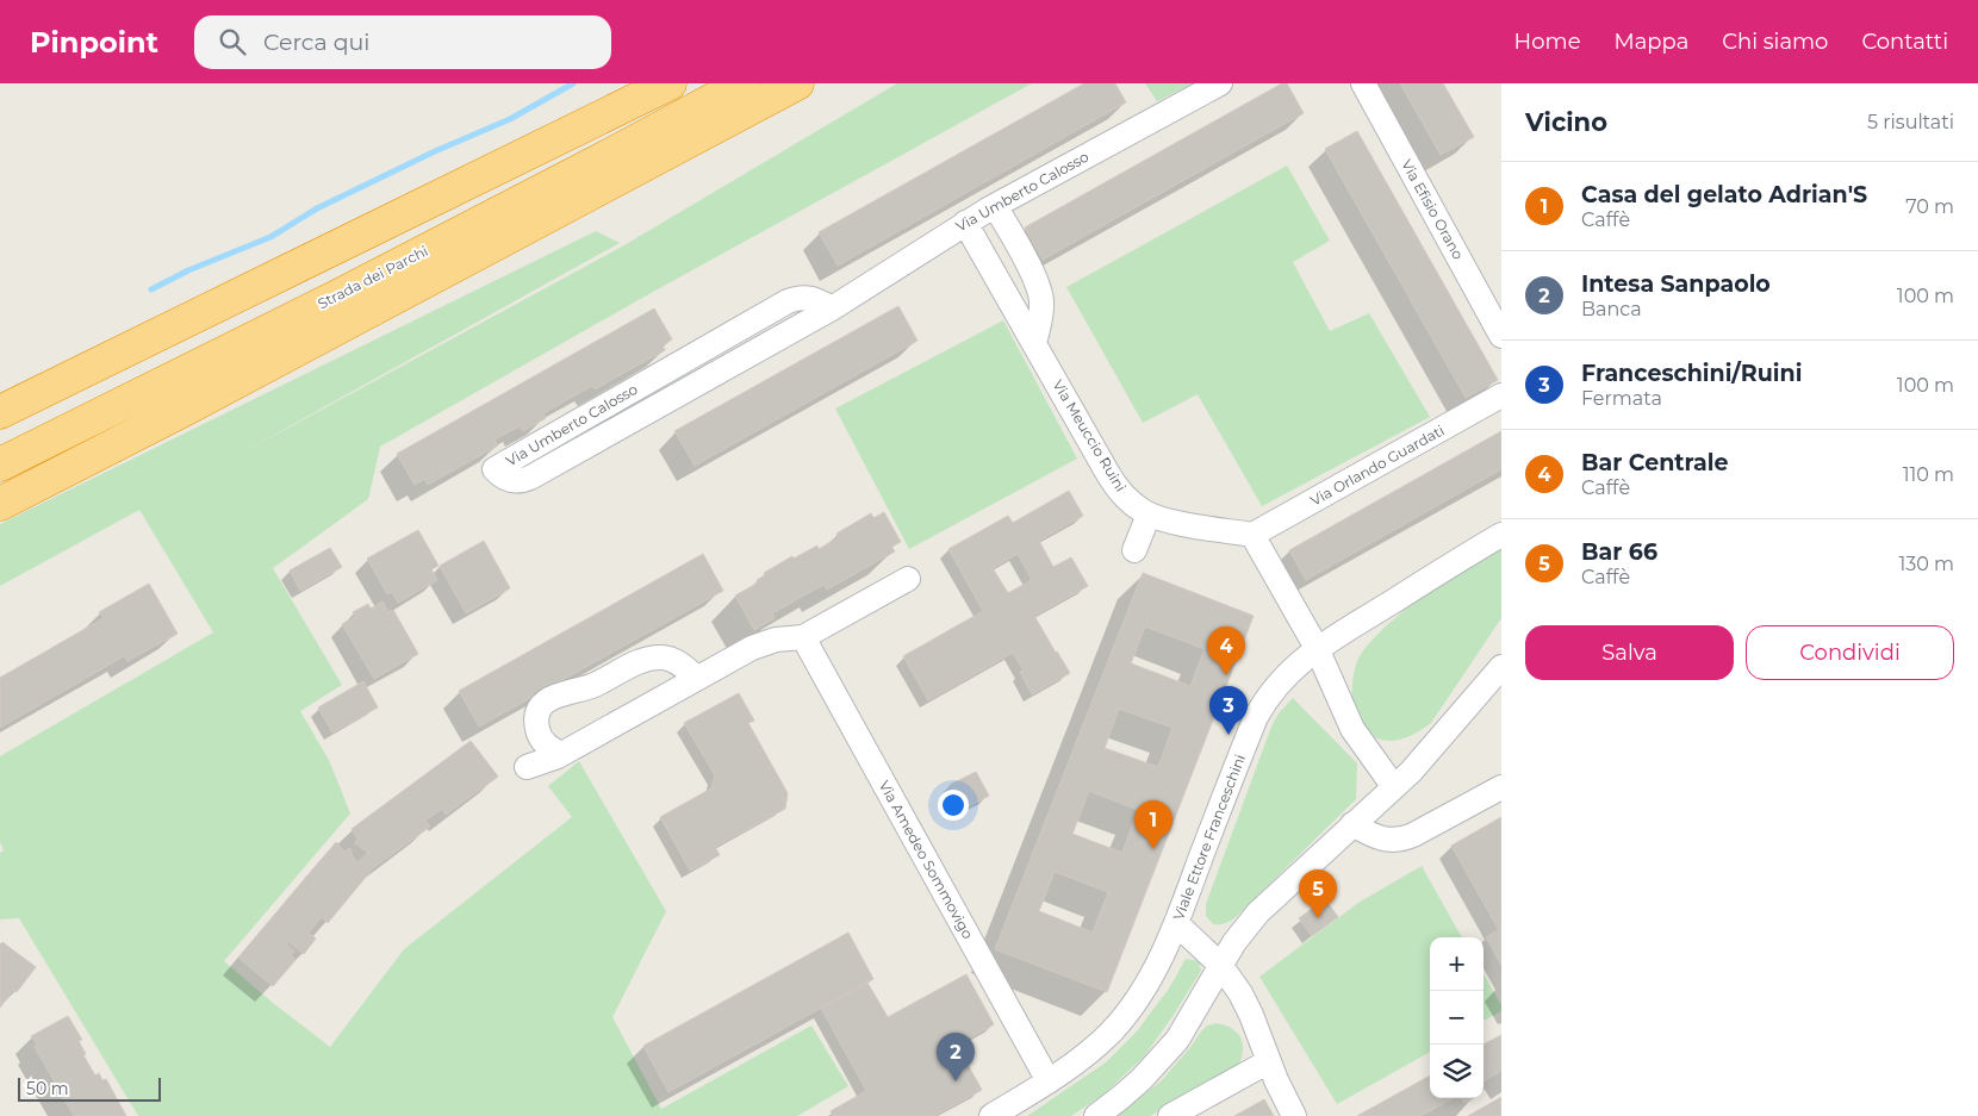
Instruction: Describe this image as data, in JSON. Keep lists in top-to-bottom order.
{
  "streets": {
    "highway": ["Strada dei Parchi"],
    "street": [
      "Via Umberto Calosso",
      "Via Efisio Orano",
      "Via Meuccio Ruini",
      "Via Orlando Guardati",
      "Viale Ettore Franceschini",
      "Via Amedeo Sommovigo"
    ]
  },
  "crossings": [
    ["Via Umberto Calosso", "Via Meuccio Ruini"],
    ["Via Meuccio Ruini", "Via Orlando Guardati"],
    ["Viale Ettore Franceschini", "Via Amedeo Sommovigo"]
  ],
  "scale_bar": "50 m",
  "page": {
    "header": "Pinpoint",
    "search": "Cerca qui",
    "nav": [
      "Home",
      "Mappa",
      "Chi siamo",
      "Contatti"
    ],
    "heading": ["Vicino", "5 risultati"],
    "list": [
      {
        "mark": "1",
        "name": "Casa del gelato Adrian'S",
        "note": "Caffè",
        "value": "70 m"
      },
      {
        "mark": "2",
        "name": "Intesa Sanpaolo",
        "note": "Banca",
        "value": "100 m"
      },
      {
        "mark": "3",
        "name": "Franceschini/Ruini",
        "note": "Fermata",
        "value": "100 m"
      },
      {
        "mark": "4",
        "name": "Bar Centrale",
        "note": "Caffè",
        "value": "110 m"
      },
      {
        "mark": "5",
        "name": "Bar 66",
        "note": "Caffè",
        "value": "130 m"
      }
    ],
    "buttons": ["Salva", "Condividi"],
    "pins": [
      "4",
      "3",
      "1",
      "5",
      "2"
    ],
    "map_buttons": ["+", "−"],
    "scale": "50 m"
  }
}
